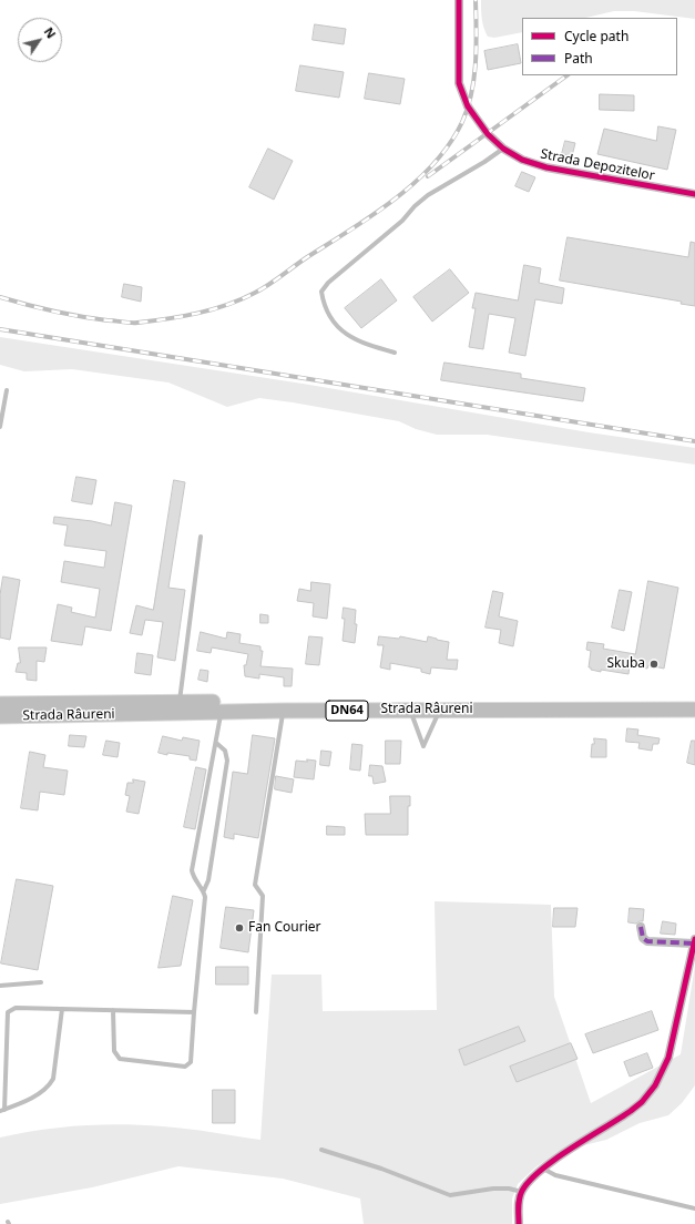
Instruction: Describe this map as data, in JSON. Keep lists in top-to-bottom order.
{
  "streets": {
    "main road": ["Strada Râureni", "DN64"],
    "street": ["Strada Depozitelor"]
  },
  "places": ["Skuba", "Fan Courier"],
  "legend": ["Cycle path", "Path"],
  "north": "top right"
}
